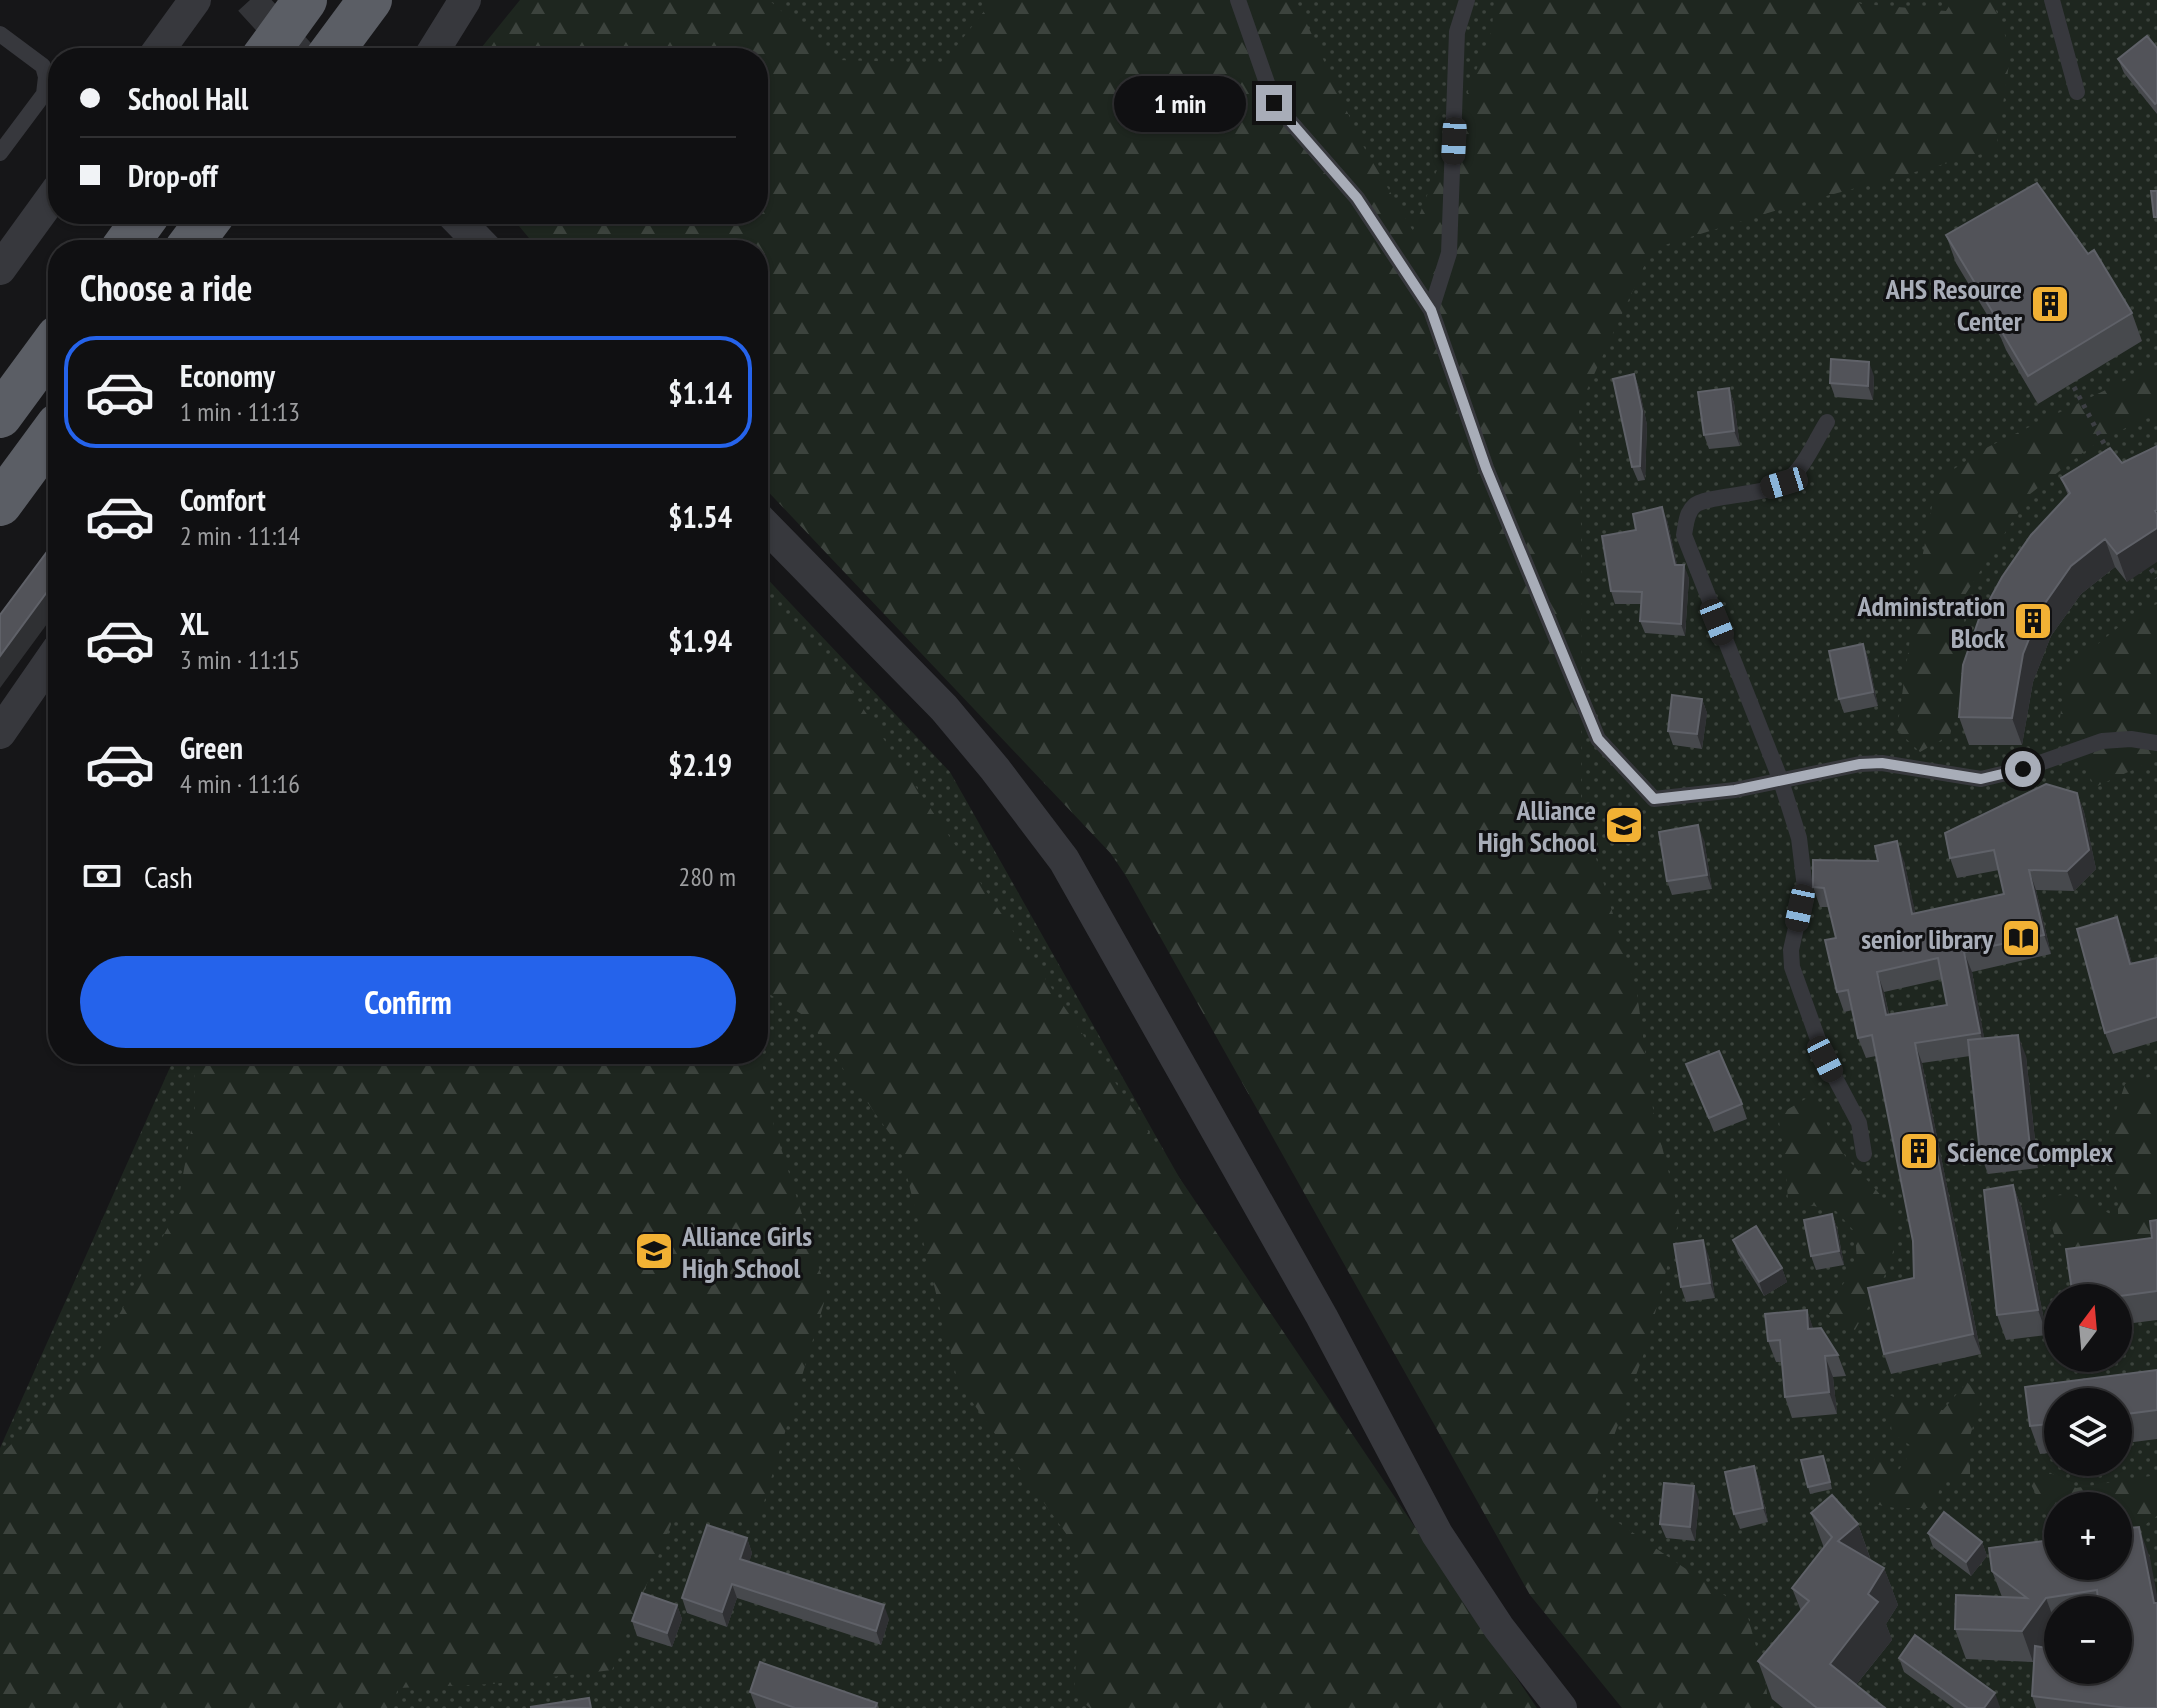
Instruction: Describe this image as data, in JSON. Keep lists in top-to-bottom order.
{
  "places": {
    "building": ["AHS Resource Center", "Administration Block", "Science Complex"],
    "school or university": ["Alliance High School", "Alliance Girls High School"],
    "library": ["senior library"]
  },
  "north": "top",
  "page": {
    "banner": ["School Hall", "Drop-off"],
    "bubble": "1 min",
    "heading": "Choose a ride",
    "list": [
      {
        "name": "Economy",
        "note": "1 min · 11:13",
        "value": "$1.14"
      },
      {
        "name": "Comfort",
        "note": "2 min · 11:14",
        "value": "$1.54"
      },
      {
        "name": "XL",
        "note": "3 min · 11:15",
        "value": "$1.94"
      },
      {
        "name": "Green",
        "note": "4 min · 11:16",
        "value": "$2.19"
      }
    ],
    "pay": ["Cash", "280 m"],
    "buttons": "Confirm",
    "map_buttons": ["+", "−"]
  }
}
